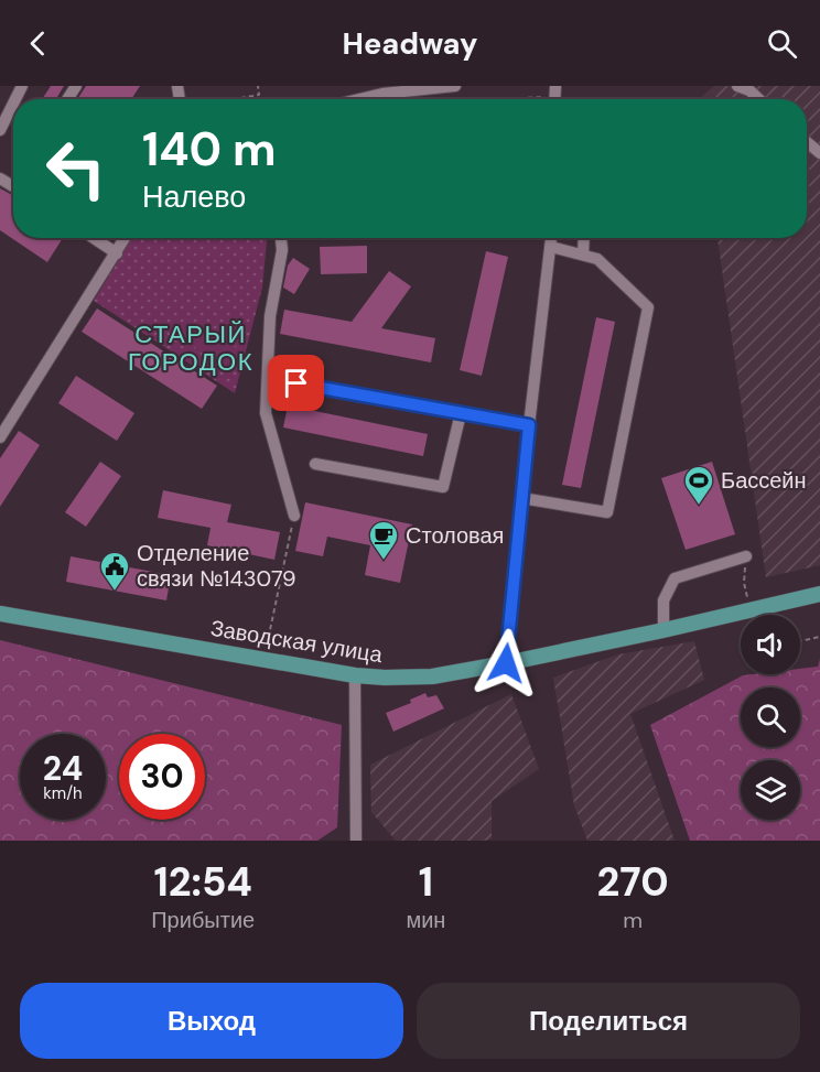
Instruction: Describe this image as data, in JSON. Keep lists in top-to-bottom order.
{
  "streets": {
    "main road": ["Заводская улица"]
  },
  "districts": ["СТАРЫЙ ГОРОДОК"],
  "places": {
    "sports": ["Бассейн"],
    "cafe": ["Столовая"],
    "public building": ["Отделение связи №143079"]
  },
  "page": {
    "header": "Headway",
    "turn": ["140 m", "Налево"],
    "speed": "24 km/h",
    "limit": "30",
    "eta": [
      "12:54",
      "Прибытие",
      "1",
      "мин",
      "270",
      "m"
    ],
    "buttons": ["Выход", "Поделиться"]
  }
}
